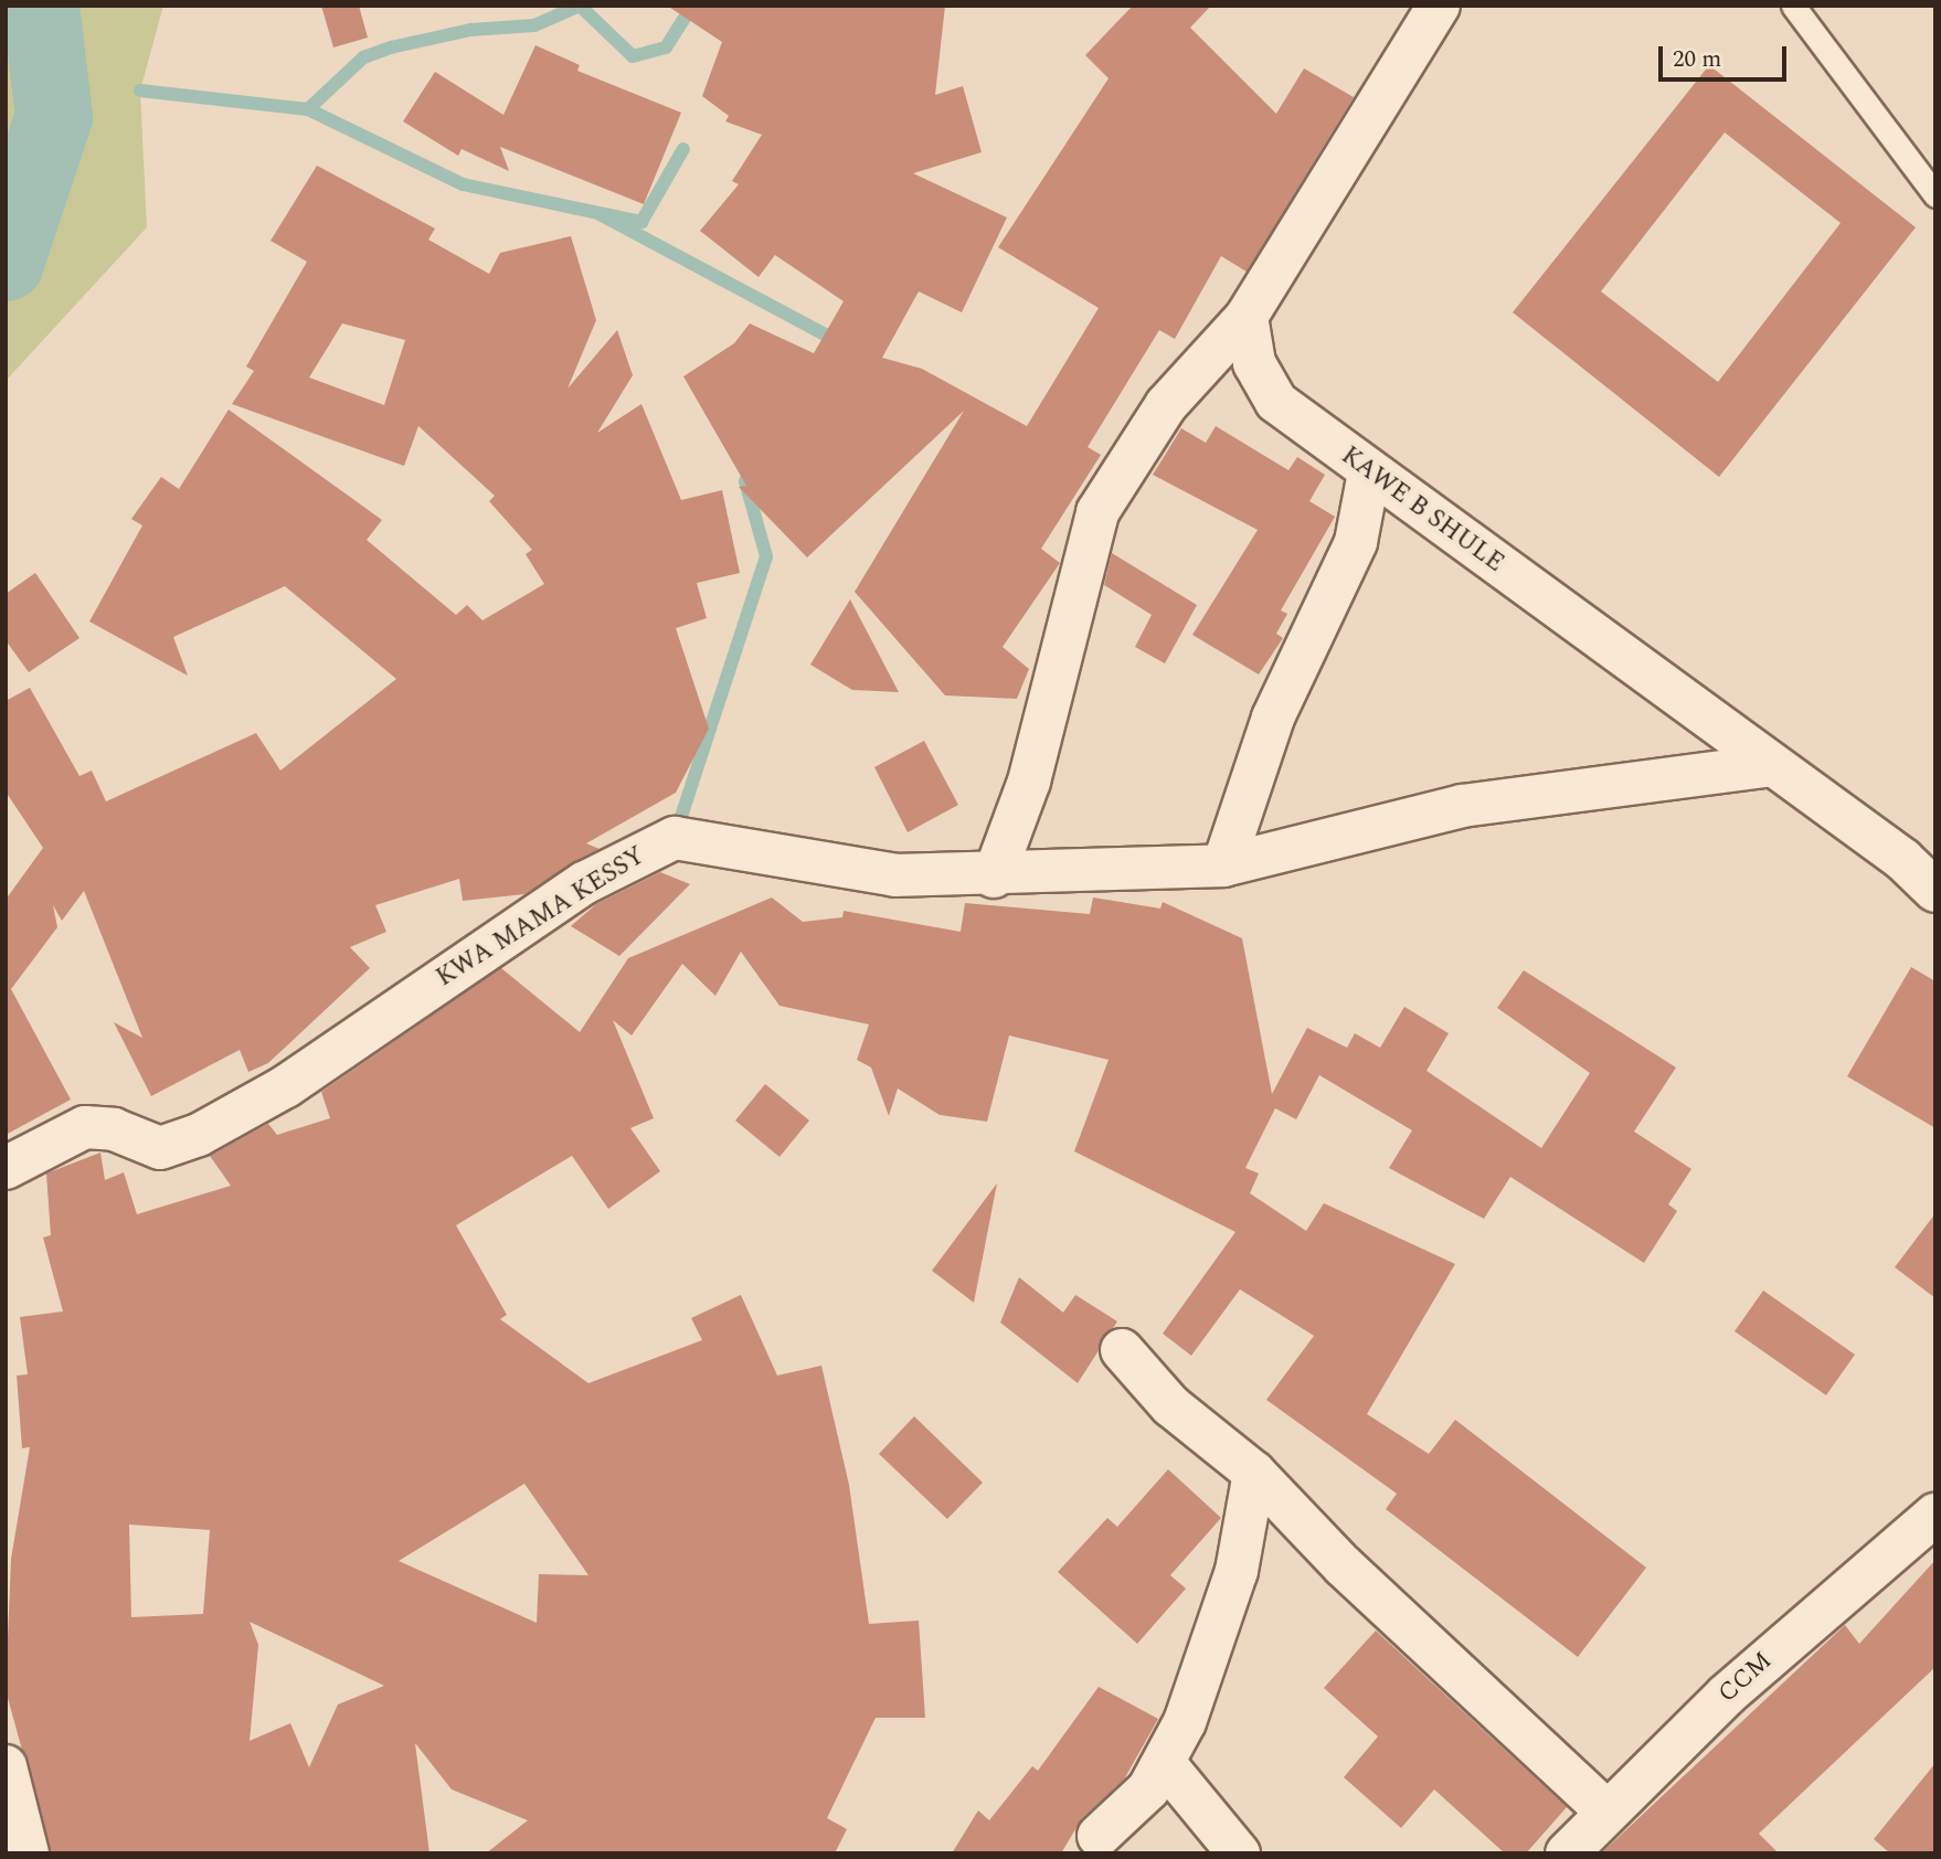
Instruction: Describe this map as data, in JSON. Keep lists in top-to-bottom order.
{
  "streets": {
    "street": ["KAWE B SHULE", "KWA MAMA KESSY", "CCM"]
  },
  "crossings": [
    ["KAWE B SHULE", "KWA MAMA KESSY"]
  ],
  "scale_bar": "20 m"
}
